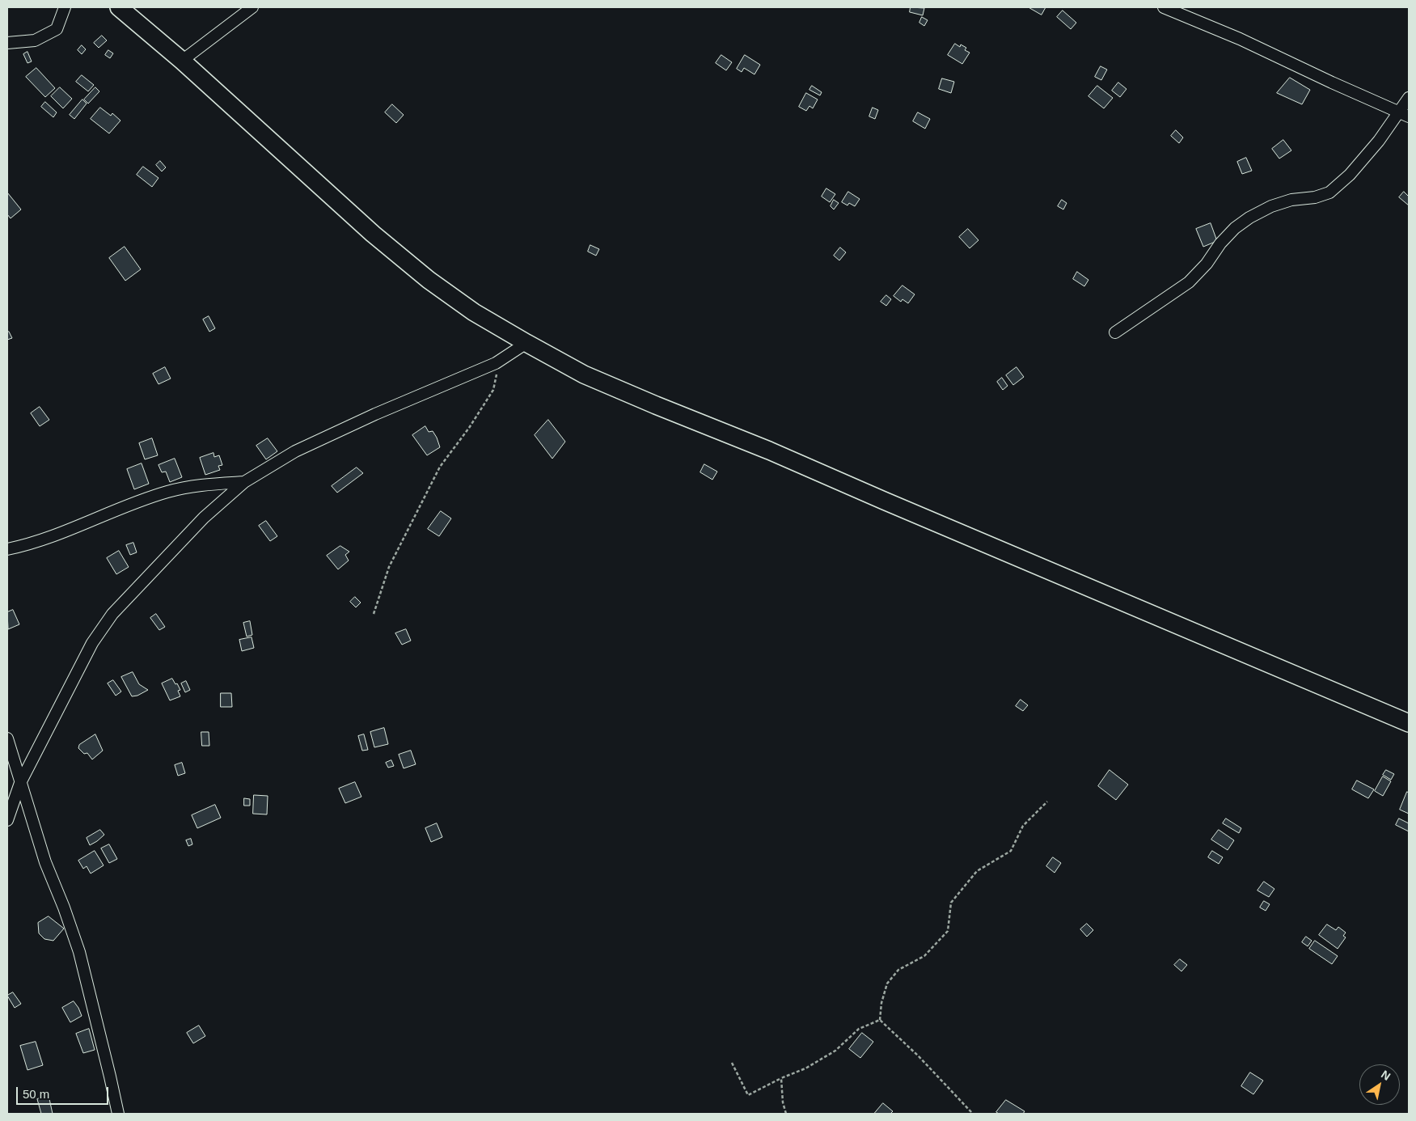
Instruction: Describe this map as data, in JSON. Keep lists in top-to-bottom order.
{
  "scale_bar": "50 m",
  "north": "top right"
}
